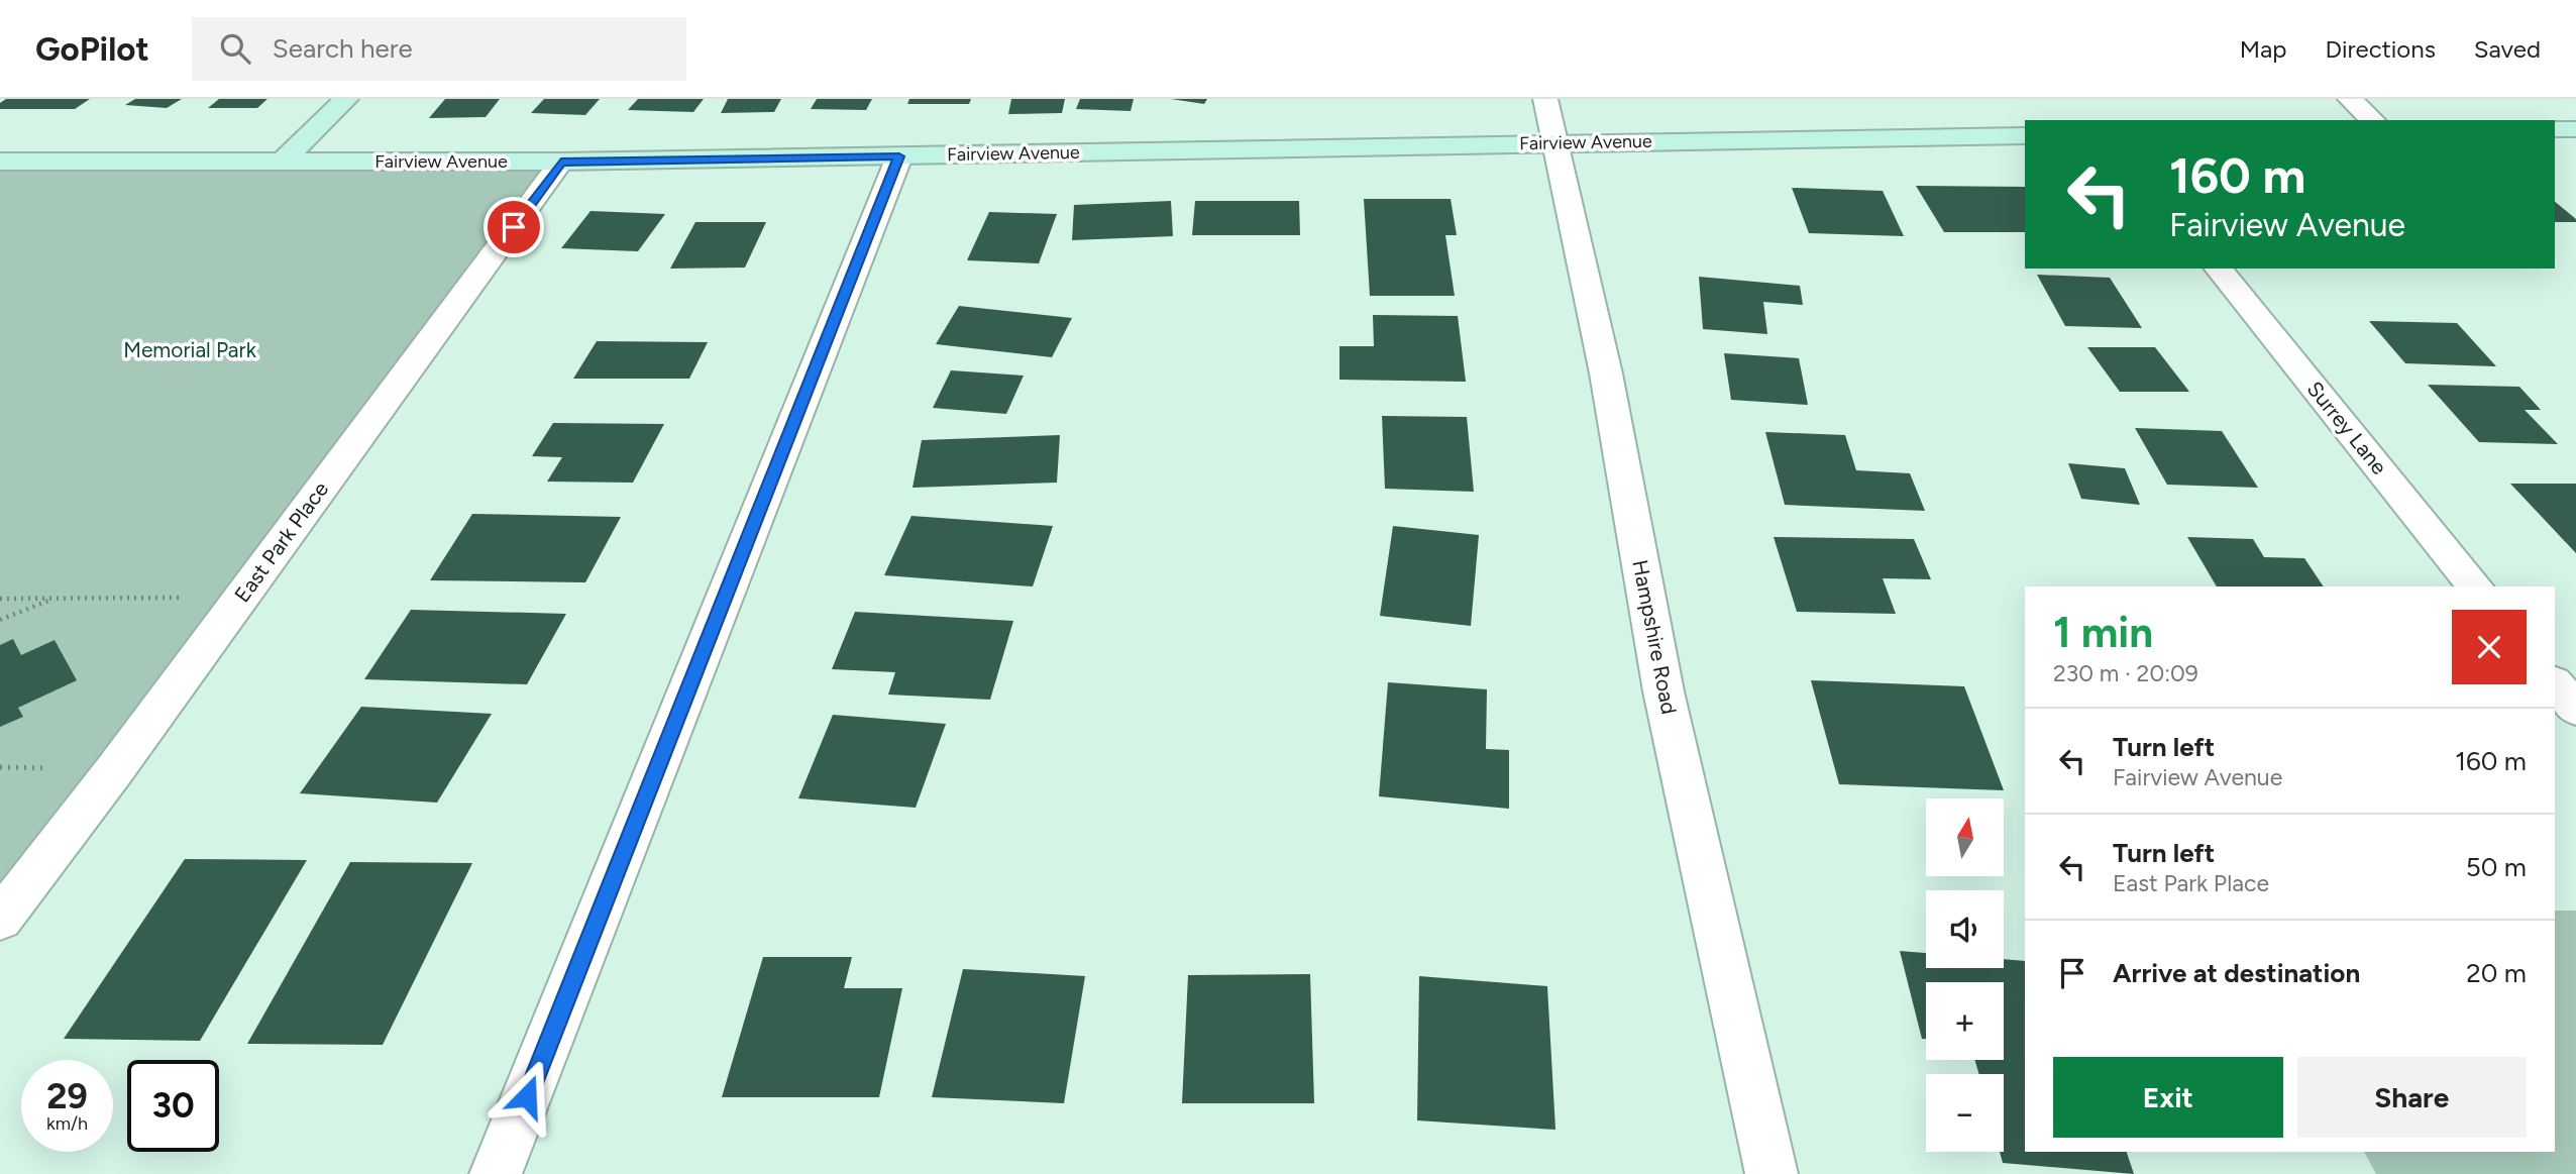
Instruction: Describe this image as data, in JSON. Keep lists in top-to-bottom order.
{
  "streets": {
    "street": [
      "Fairview Avenue",
      "Surrey Lane",
      "East Park Place",
      "Hampshire Road"
    ]
  },
  "crossings": [
    ["Fairview Avenue", "East Park Place"],
    ["Fairview Avenue", "Hampshire Road"]
  ],
  "parks": ["Memorial Park"],
  "north": "top",
  "page": {
    "header": "GoPilot",
    "search": "Search here",
    "nav": ["Map", "Directions", "Saved"],
    "turn": ["160 m", "Fairview Avenue"],
    "heading": ["1 min", "230 m · 20:09"],
    "list": [
      {
        "name": "Turn left",
        "note": "Fairview Avenue",
        "value": "160 m"
      },
      {
        "name": "Turn left",
        "note": "East Park Place",
        "value": "50 m"
      },
      {
        "name": "Arrive at destination",
        "value": "20 m"
      }
    ],
    "map_buttons": ["+", "−"],
    "buttons": ["Exit", "Share"],
    "speed": "29 km/h",
    "limit": "30"
  }
}
